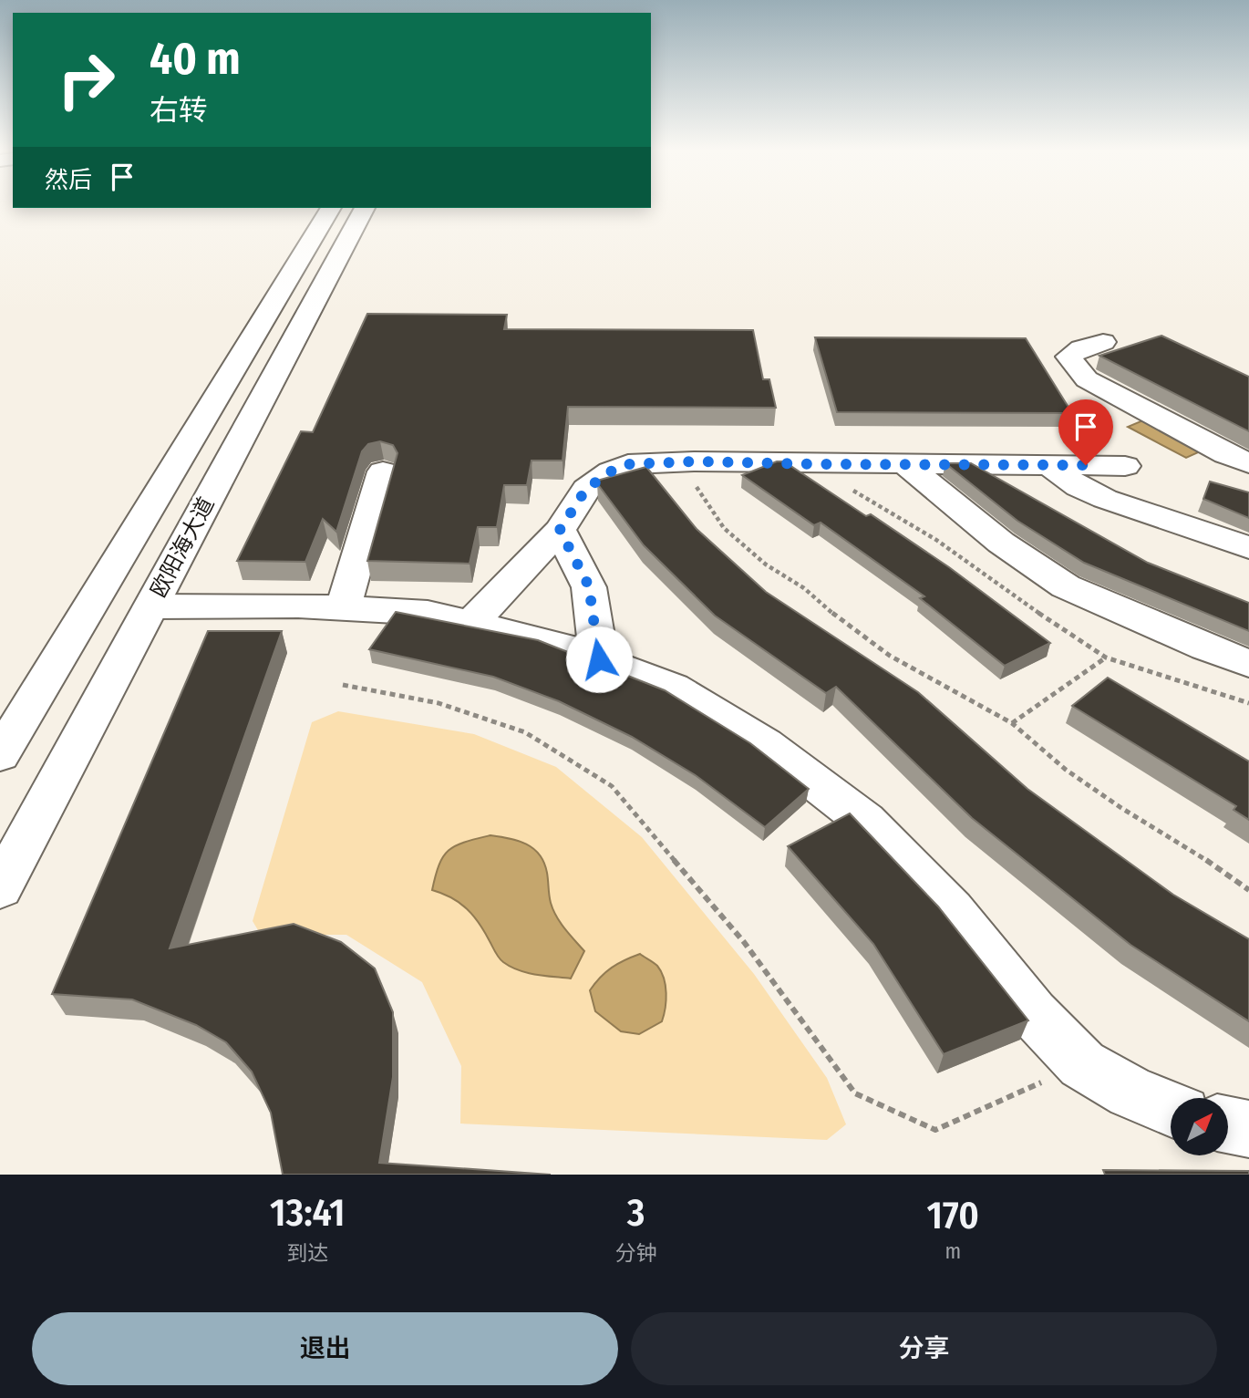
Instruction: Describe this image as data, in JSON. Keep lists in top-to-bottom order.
{
  "streets": {
    "main road": ["欧阳海大道"]
  },
  "north": "top right",
  "page": {
    "turn": ["40 m", "右转"],
    "then": "然后",
    "eta": [
      "13:41",
      "到达",
      "3",
      "分钟",
      "170",
      "m"
    ],
    "buttons": ["退出", "分享"]
  }
}
